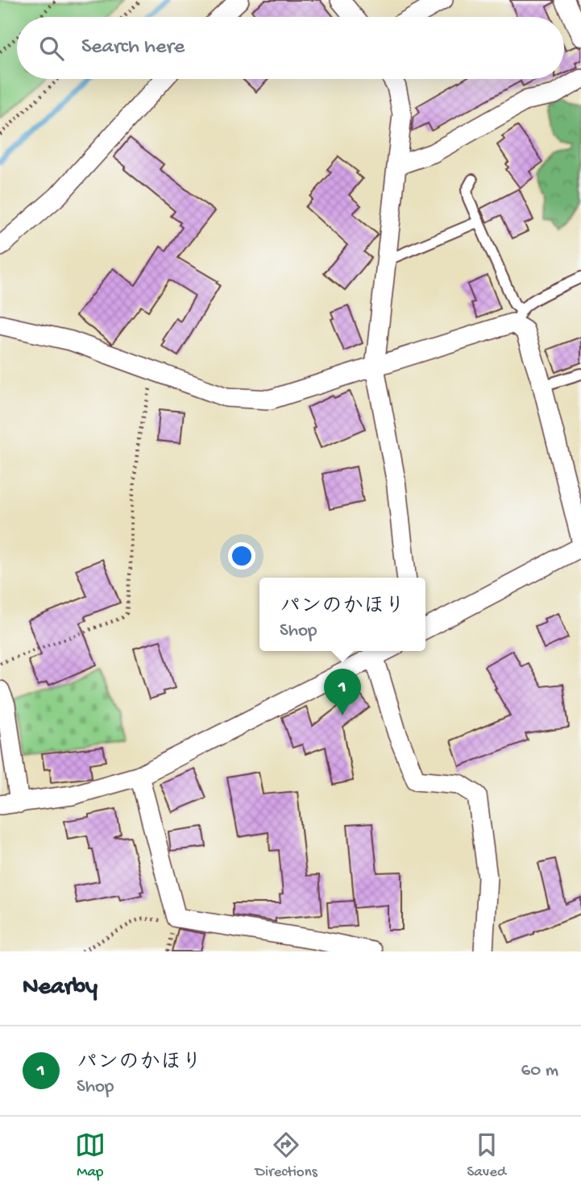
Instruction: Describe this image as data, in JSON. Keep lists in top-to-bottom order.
{
  "page": {
    "search": "Search here",
    "popup": ["パンのかほり", "Shop"],
    "pins": "1",
    "heading": "Nearby",
    "list": [
      {
        "mark": "1",
        "name": "パンのかほり",
        "note": "Shop",
        "value": "60 m"
      }
    ],
    "nav": ["Map", "Directions", "Saved"]
  }
}
